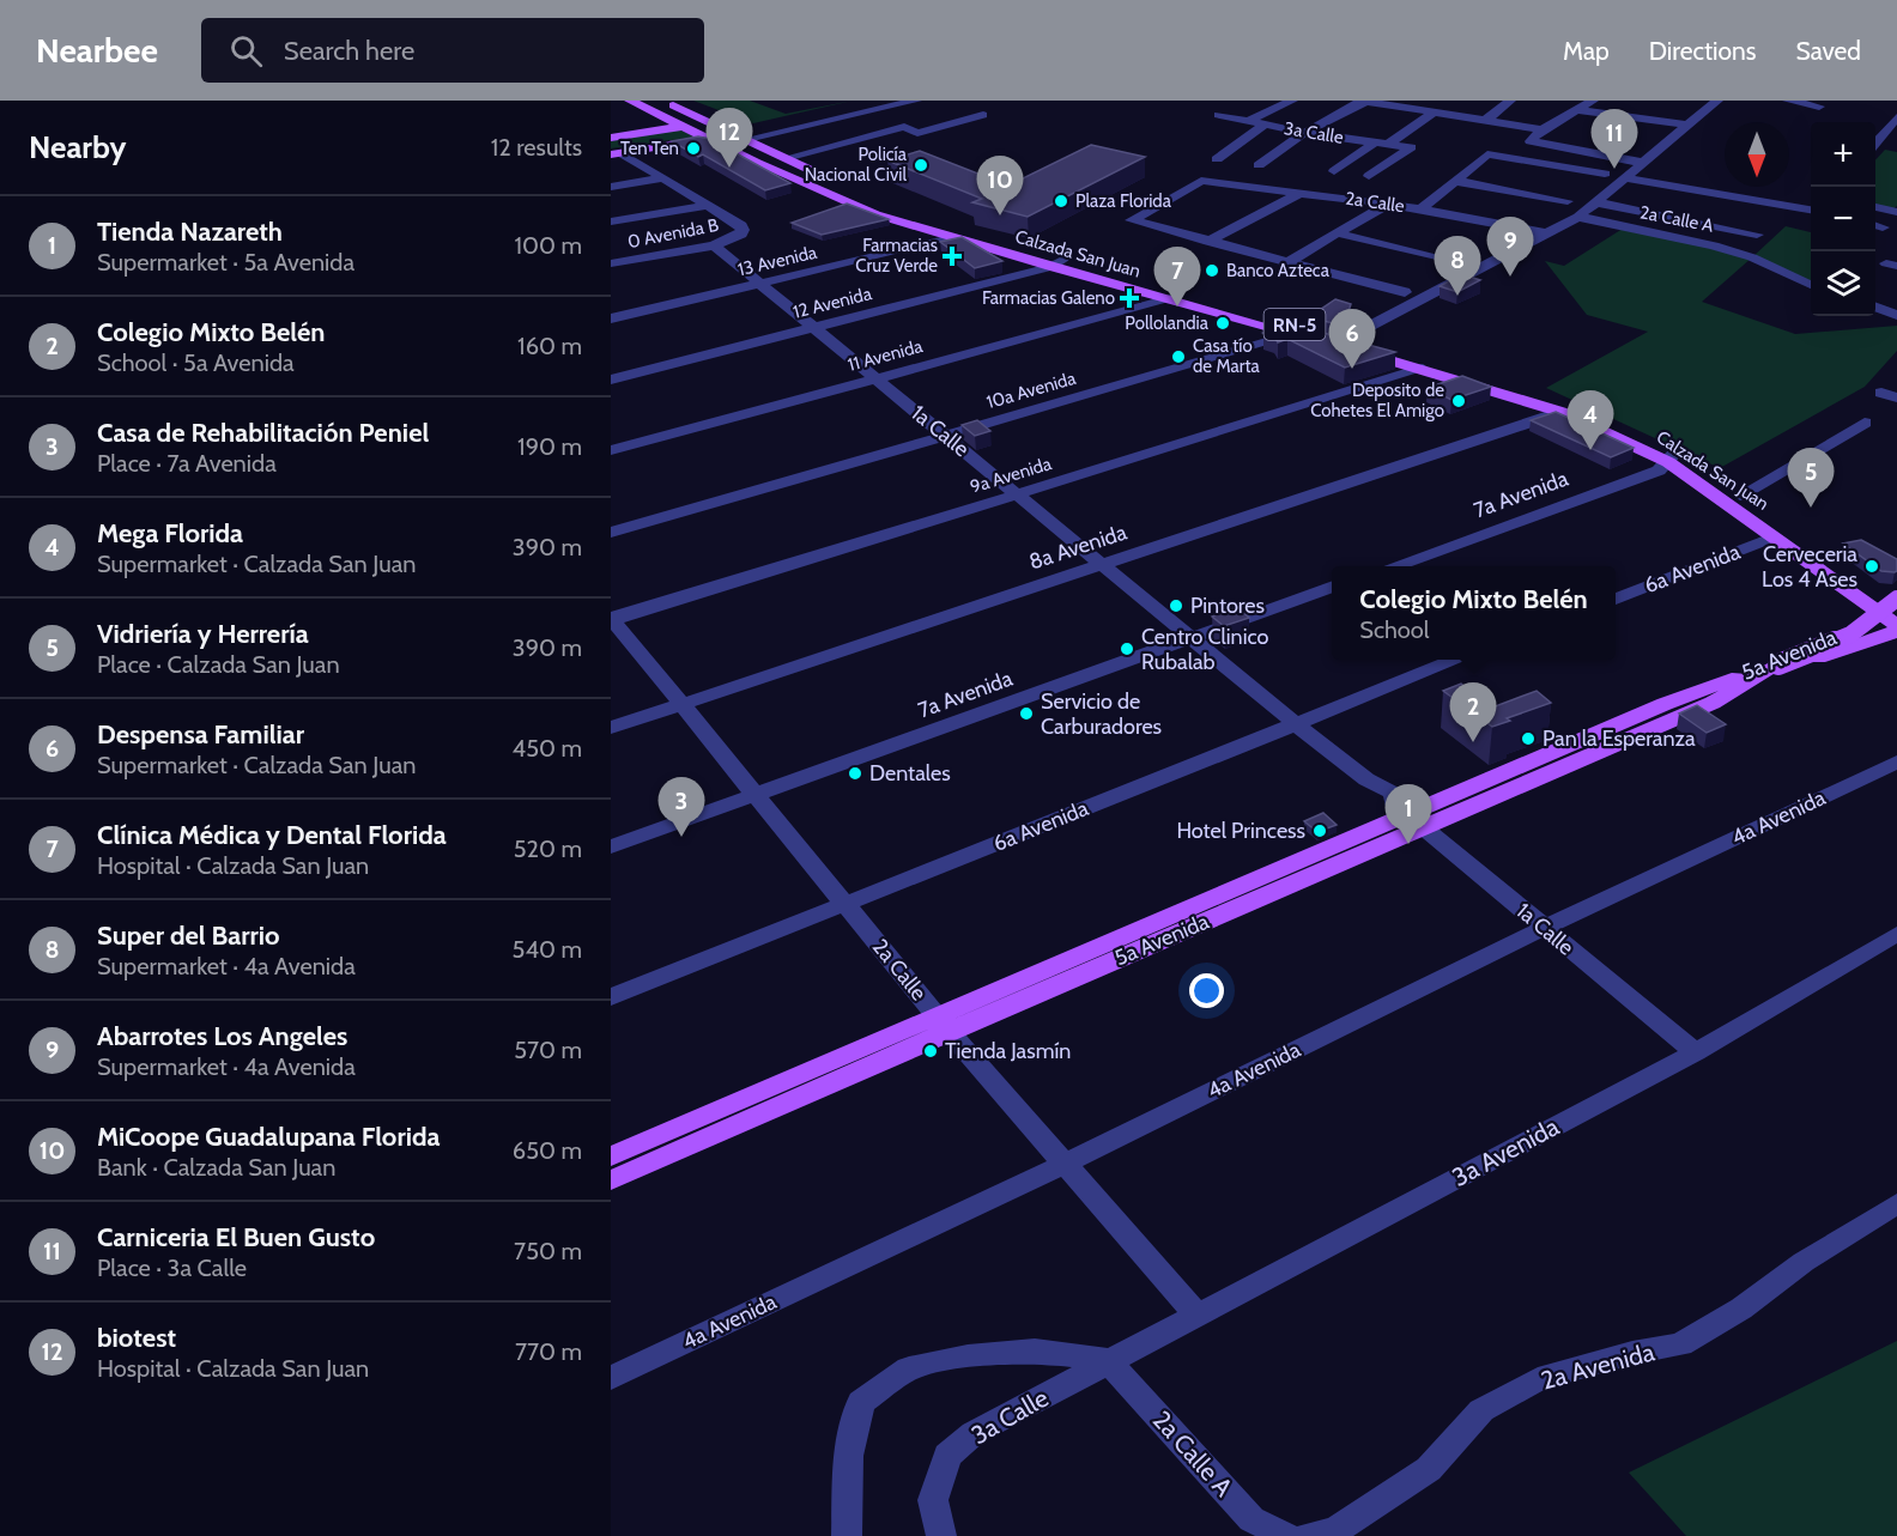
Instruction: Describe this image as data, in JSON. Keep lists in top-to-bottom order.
{
  "streets": {
    "main road": ["Calzada San Juan", "RN-5", "5a Avenida"],
    "street": [
      "3a Calle",
      "2a Calle",
      "2a Calle A",
      "0 Avenida B",
      "13 Avenida",
      "12 Avenida",
      "11 Avenida",
      "10a Avenida",
      "1a Calle",
      "9a Avenida",
      "7a Avenida",
      "8a Avenida",
      "6a Avenida",
      "4a Avenida",
      "3a Avenida",
      "2a Avenida"
    ]
  },
  "crossings": [
    ["3a Calle", "2a Calle A"],
    ["3a Calle", "3a Avenida"],
    ["2a Calle", "9a Avenida"],
    ["2a Calle", "7a Avenida"],
    ["2a Calle", "8a Avenida"],
    ["2a Calle", "6a Avenida"],
    ["2a Calle", "5a Avenida"],
    ["2a Calle", "4a Avenida"],
    ["2a Calle", "3a Avenida"],
    ["2a Calle A", "3a Avenida"],
    ["0 Avenida B", "1a Calle"],
    ["Calzada San Juan", "13 Avenida"],
    ["Calzada San Juan", "12 Avenida"],
    ["Calzada San Juan", "11 Avenida"],
    ["Calzada San Juan", "10a Avenida"],
    ["Calzada San Juan", "9a Avenida"],
    ["Calzada San Juan", "7a Avenida"],
    ["Calzada San Juan", "8a Avenida"],
    ["Calzada San Juan", "6a Avenida"],
    ["Calzada San Juan", "5a Avenida"],
    ["13 Avenida", "1a Calle"],
    ["12 Avenida", "1a Calle"],
    ["11 Avenida", "1a Calle"],
    ["10a Avenida", "1a Calle"],
    ["1a Calle", "9a Avenida"],
    ["1a Calle", "7a Avenida"],
    ["1a Calle", "8a Avenida"],
    ["1a Calle", "6a Avenida"],
    ["1a Calle", "5a Avenida"],
    ["1a Calle", "4a Avenida"],
    ["1a Calle", "3a Avenida"]
  ],
  "places": {
    "other": [
      "Ten Ten",
      "Policía Nacional Civil",
      "Plaza Florida",
      "Banco Azteca",
      "Pollolandia",
      "Casa tío de Marta",
      "Deposito de Cohetes El Amigo",
      "Cerveceria Los 4 Ases",
      "Pintores",
      "Centro Clinico Rubalab",
      "Servicio de Carburadores",
      "Pan la Esperanza",
      "Dentales",
      "Hotel Princess",
      "Tienda Jasmín"
    ],
    "health": ["Farmacias Cruz Verde", "Farmacias Galeno"]
  },
  "north": "bottom",
  "page": {
    "header": "Nearbee",
    "search": "Search here",
    "nav": ["Map", "Directions", "Saved"],
    "heading": ["Nearby", "12 results"],
    "pins": [
      "12",
      "11",
      "10",
      "9",
      "8",
      "7",
      "6",
      "4",
      "5",
      "2",
      "3",
      "1"
    ],
    "map_buttons": ["+", "−"],
    "list": [
      {
        "mark": "1",
        "name": "Tienda Nazareth",
        "note": "Supermarket · 5a Avenida",
        "value": "100 m"
      },
      {
        "mark": "2",
        "name": "Colegio Mixto Belén",
        "note": "School · 5a Avenida",
        "value": "160 m"
      },
      {
        "mark": "3",
        "name": "Casa de Rehabilitación Peniel",
        "note": "Place · 7a Avenida",
        "value": "190 m"
      },
      {
        "mark": "4",
        "name": "Mega Florida",
        "note": "Supermarket · Calzada San Juan",
        "value": "390 m"
      },
      {
        "mark": "5",
        "name": "Vidriería y Herrería",
        "note": "Place · Calzada San Juan",
        "value": "390 m"
      },
      {
        "mark": "6",
        "name": "Despensa Familiar",
        "note": "Supermarket · Calzada San Juan",
        "value": "450 m"
      },
      {
        "mark": "7",
        "name": "Clínica Médica y Dental Florida",
        "note": "Hospital · Calzada San Juan",
        "value": "520 m"
      },
      {
        "mark": "8",
        "name": "Super del Barrio",
        "note": "Supermarket · 4a Avenida",
        "value": "540 m"
      },
      {
        "mark": "9",
        "name": "Abarrotes Los Angeles",
        "note": "Supermarket · 4a Avenida",
        "value": "570 m"
      },
      {
        "mark": "10",
        "name": "MiCoope Guadalupana Florida",
        "note": "Bank · Calzada San Juan",
        "value": "650 m"
      },
      {
        "mark": "11",
        "name": "Carniceria El Buen Gusto",
        "note": "Place · 3a Calle",
        "value": "750 m"
      },
      {
        "mark": "12",
        "name": "biotest",
        "note": "Hospital · Calzada San Juan",
        "value": "770 m"
      }
    ],
    "popup": ["Colegio Mixto Belén", "School"]
  }
}
